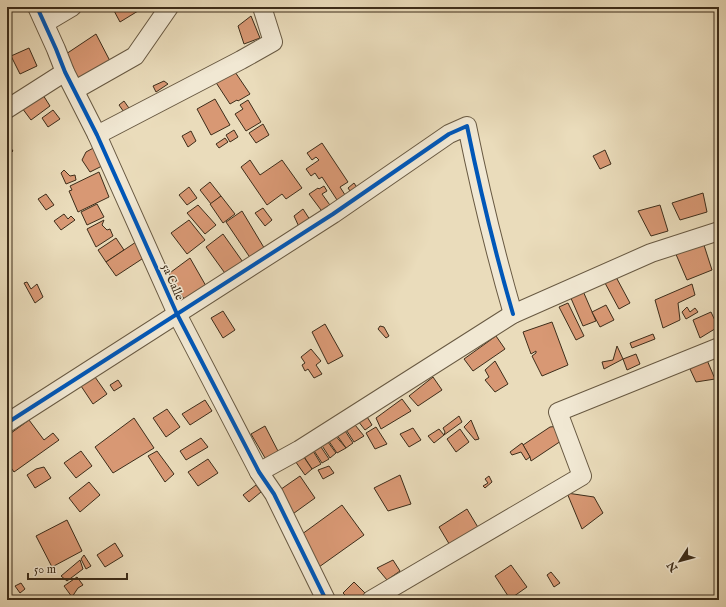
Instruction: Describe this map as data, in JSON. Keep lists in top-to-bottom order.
{
  "streets": {
    "street": ["5a Calle"]
  },
  "scale_bar": "50 m",
  "north": "bottom left"
}
